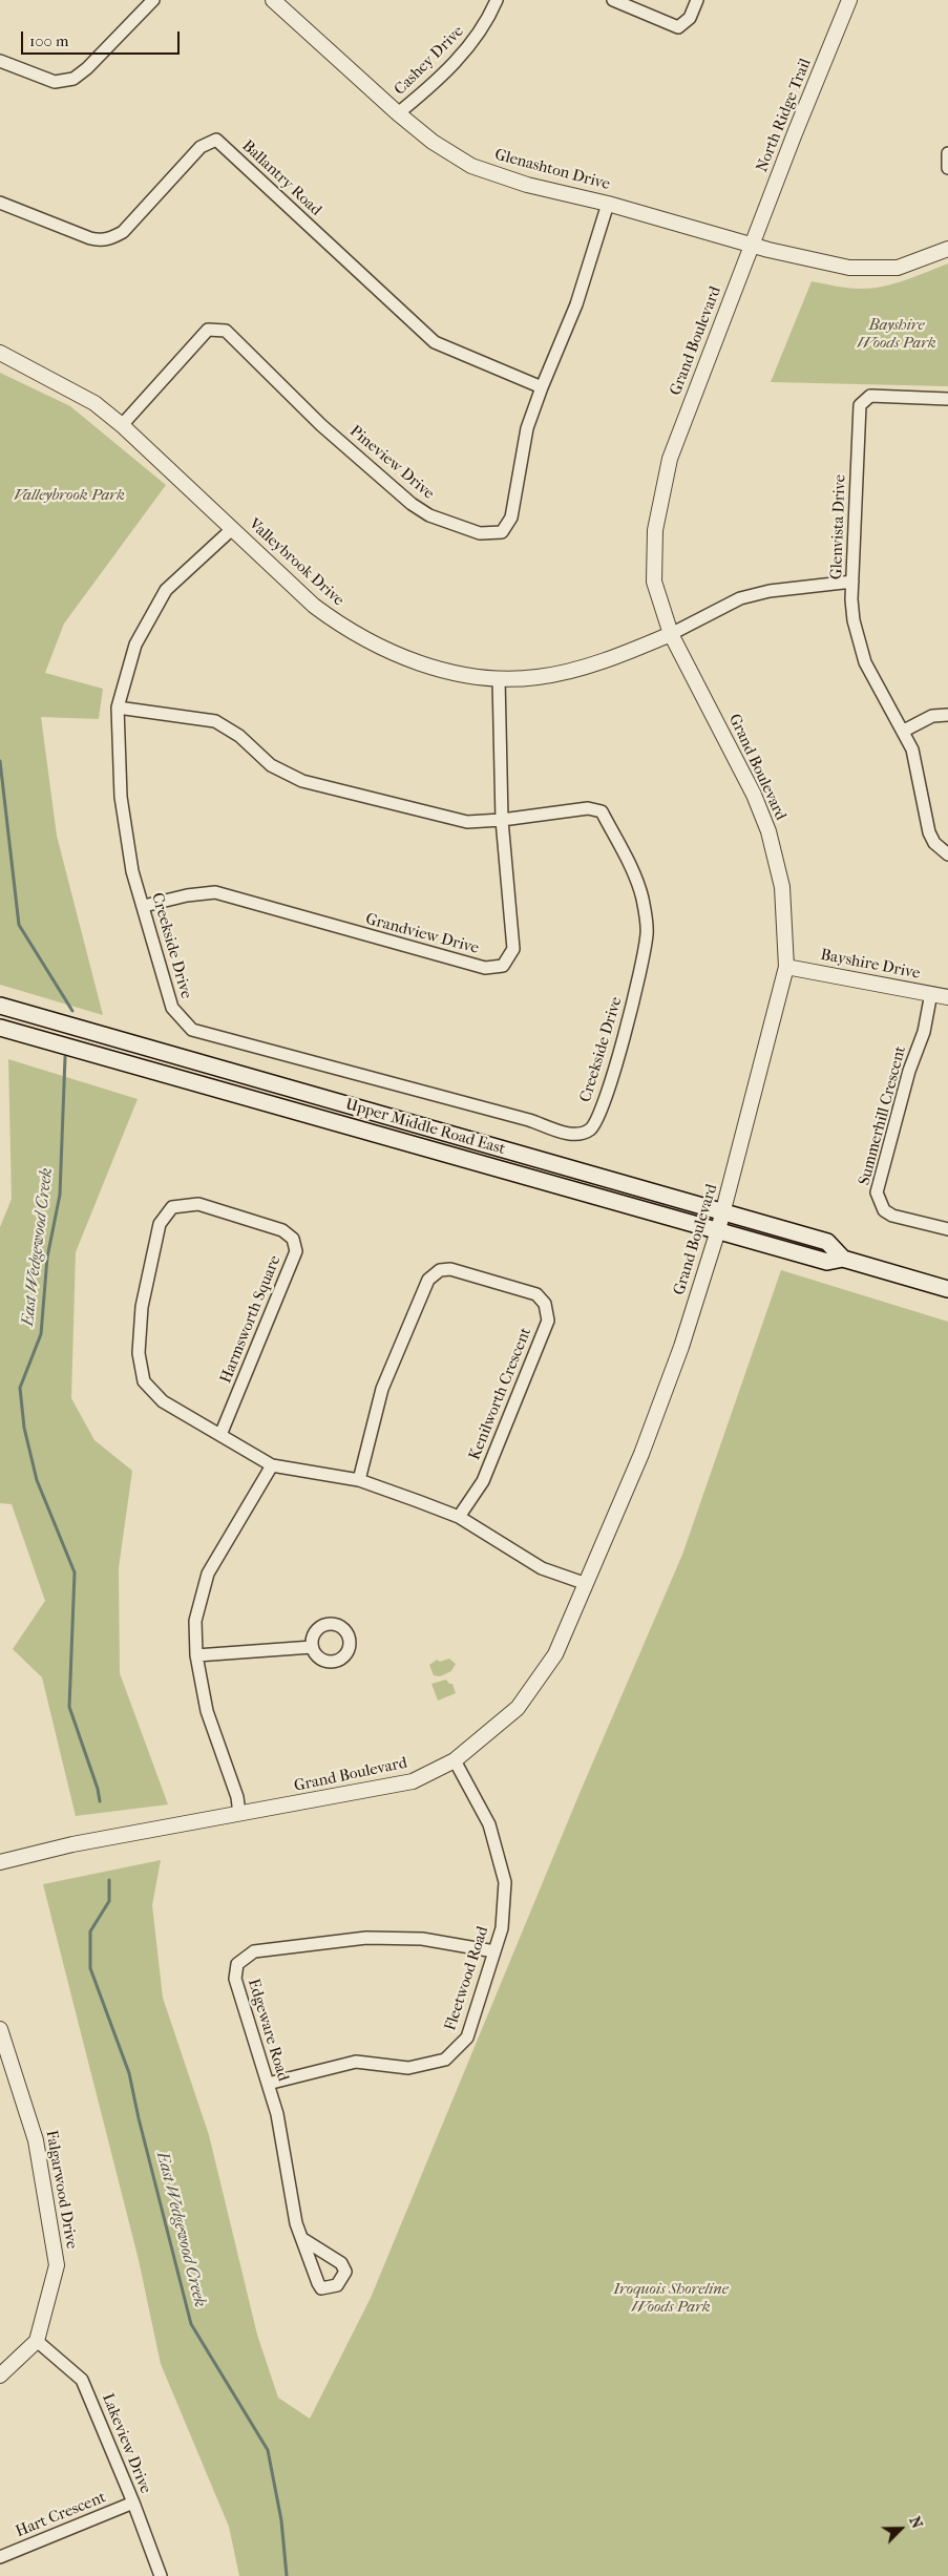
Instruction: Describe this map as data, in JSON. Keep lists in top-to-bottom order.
{
  "streets": {
    "main road": ["Upper Middle Road East"],
    "street": [
      "Cashey Drive",
      "North Ridge Trail",
      "Glenashton Drive",
      "Ballantry Road",
      "Grand Boulevard",
      "Pineview Drive",
      "Glenvista Drive",
      "Valleybrook Drive",
      "Grandview Drive",
      "Creekside Drive",
      "Bayshire Drive",
      "Summerhill Crescent",
      "Harmsworth Square",
      "Kenilworth Crescent",
      "Fleetwood Road",
      "Edgeware Road",
      "Falgarwood Drive",
      "Lakeview Drive",
      "Hart Crescent"
    ]
  },
  "crossings": [
    ["Cashey Drive", "Glenashton Drive"],
    ["North Ridge Trail", "Glenashton Drive"],
    ["North Ridge Trail", "Grand Boulevard"],
    ["Glenashton Drive", "Grand Boulevard"],
    ["Glenashton Drive", "Pineview Drive"],
    ["Ballantry Road", "Pineview Drive"],
    ["Grand Boulevard", "Valleybrook Drive"],
    ["Grand Boulevard", "Bayshire Drive"],
    ["Grand Boulevard", "Upper Middle Road East"],
    ["Grand Boulevard", "Harmsworth Square"],
    ["Grand Boulevard", "Fleetwood Road"],
    ["Pineview Drive", "Valleybrook Drive"],
    ["Glenvista Drive", "Valleybrook Drive"],
    ["Valleybrook Drive", "Grandview Drive"],
    ["Valleybrook Drive", "Creekside Drive"],
    ["Grandview Drive", "Creekside Drive"],
    ["Bayshire Drive", "Summerhill Crescent"],
    ["Harmsworth Square", "Kenilworth Crescent"],
    ["Fleetwood Road", "Edgeware Road"],
    ["Falgarwood Drive", "Lakeview Drive"],
    ["Lakeview Drive", "Hart Crescent"]
  ],
  "water": ["East Wedgewood Creek"],
  "parks": ["Bayshire Woods Park", "Valleybrook Park", "Iroquois Shoreline Woods Park"],
  "scale_bar": "100 m",
  "north": "top right"
}
